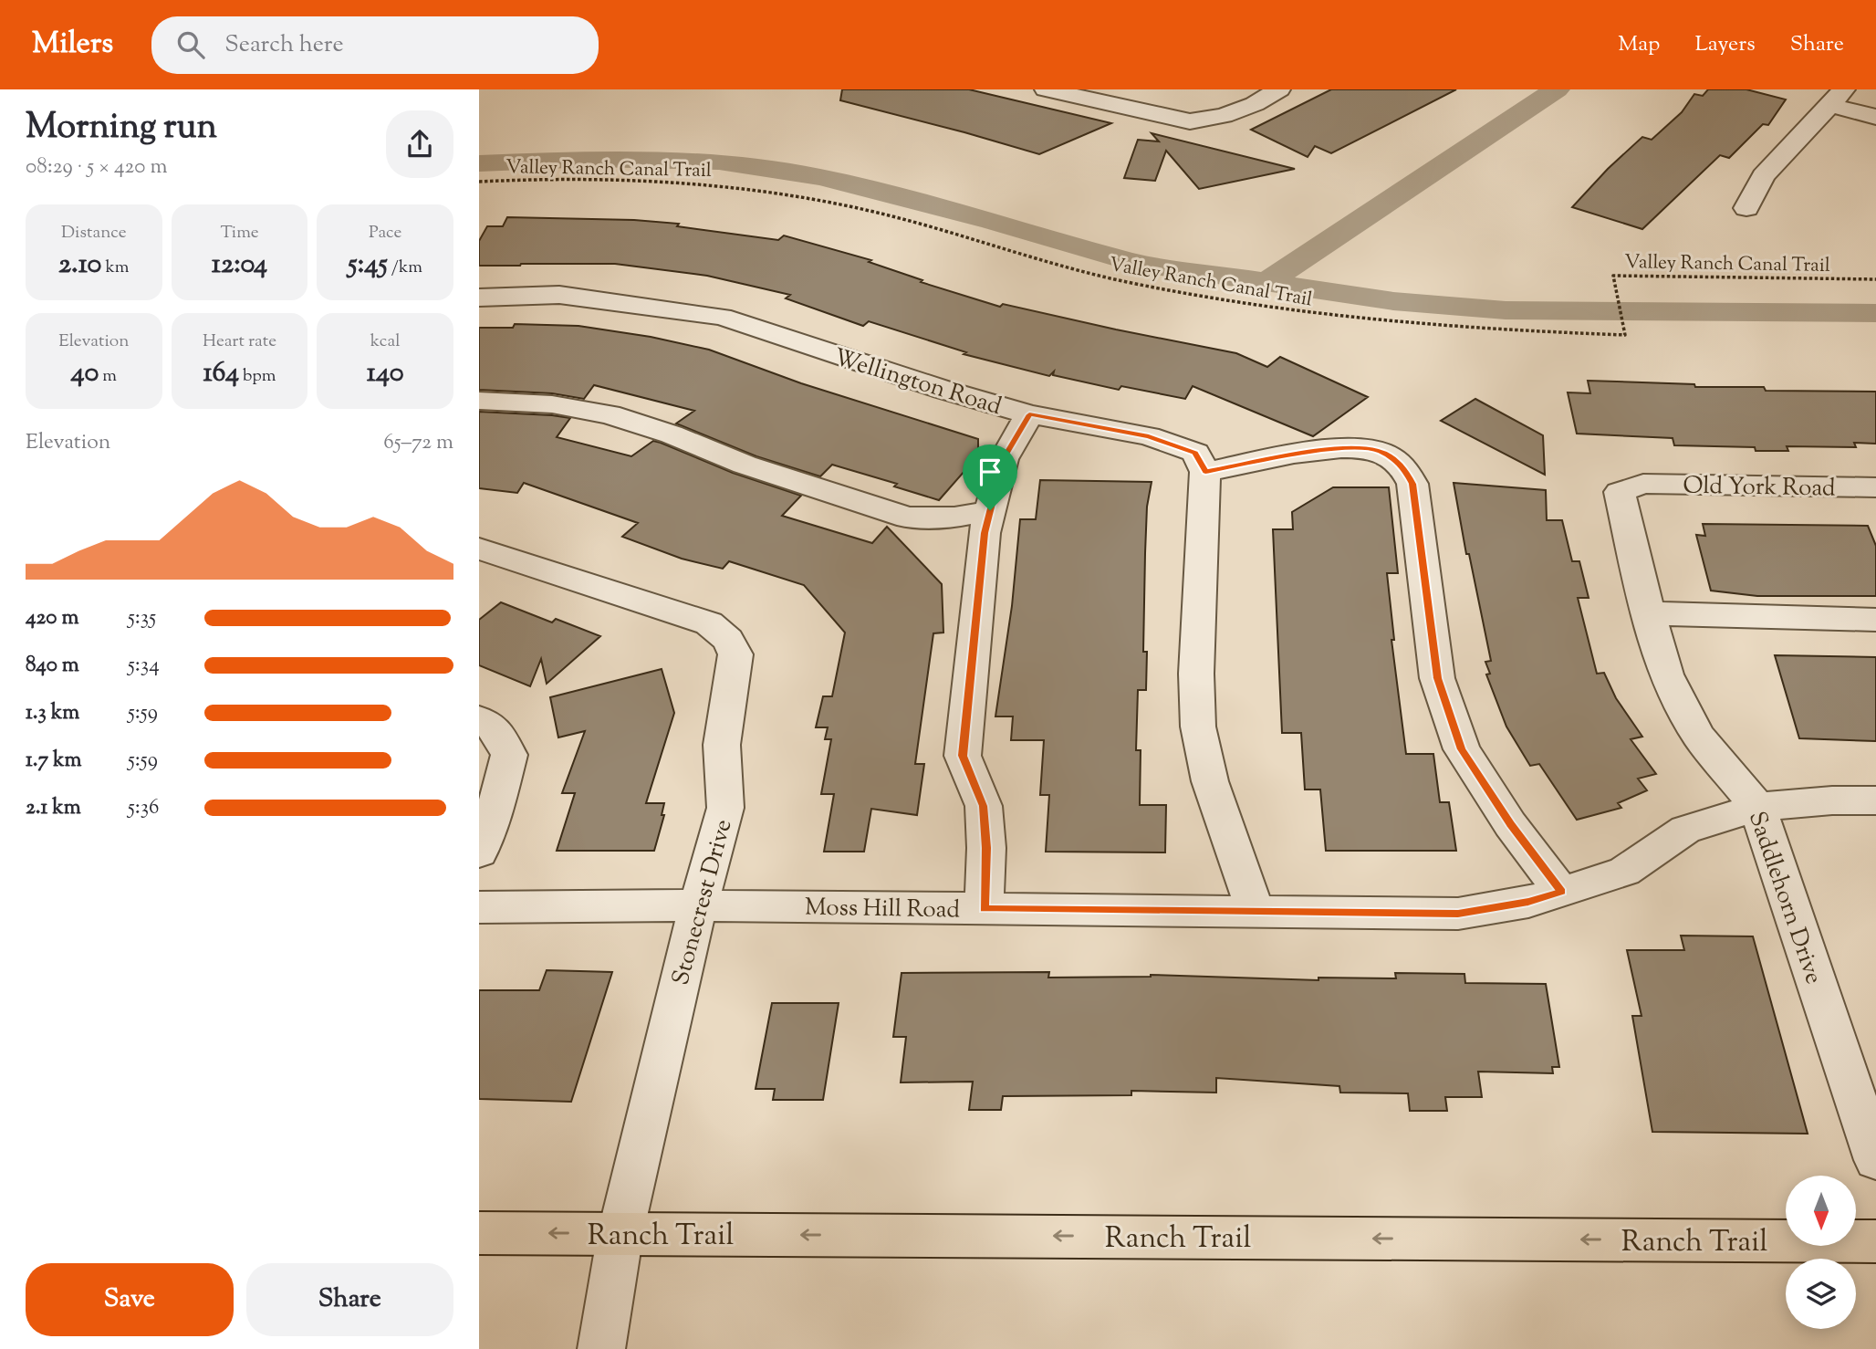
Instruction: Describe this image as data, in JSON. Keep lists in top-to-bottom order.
{
  "streets": {
    "main road": ["Ranch Trail"],
    "street": [
      "Wellington Road",
      "Old York Road",
      "Saddlehorn Drive",
      "Stonecrest Drive",
      "Moss Hill Road"
    ],
    "path": ["Valley Ranch Canal Trail"]
  },
  "crossings": [
    ["Old York Road", "Saddlehorn Drive"],
    ["Saddlehorn Drive", "Moss Hill Road"],
    ["Stonecrest Drive", "Moss Hill Road"],
    ["Stonecrest Drive", "Ranch Trail"]
  ],
  "one_way": ["Ranch Trail"],
  "north": "bottom",
  "page": {
    "header": "Milers",
    "search": "Search here",
    "nav": ["Map", "Layers", "Share"],
    "heading": ["Morning run", "08:29 · 5 × 420 m"],
    "stats": [
      ["Distance", "2.10 km"],
      ["Time", "12:04"],
      ["Pace", "5:45 /km"],
      ["Elevation", "40 m"],
      ["Heart rate", "164 bpm"],
      ["kcal", "140"]
    ],
    "chart": ["Elevation", "65–72 m"],
    "list": [
      {
        "name": "420 m",
        "note": "5:35"
      },
      {
        "name": "840 m",
        "note": "5:34"
      },
      {
        "name": "1.3 km",
        "note": "5:59"
      },
      {
        "name": "1.7 km",
        "note": "5:59"
      },
      {
        "name": "2.1 km",
        "note": "5:36"
      }
    ],
    "buttons": ["Save", "Share"]
  }
}
